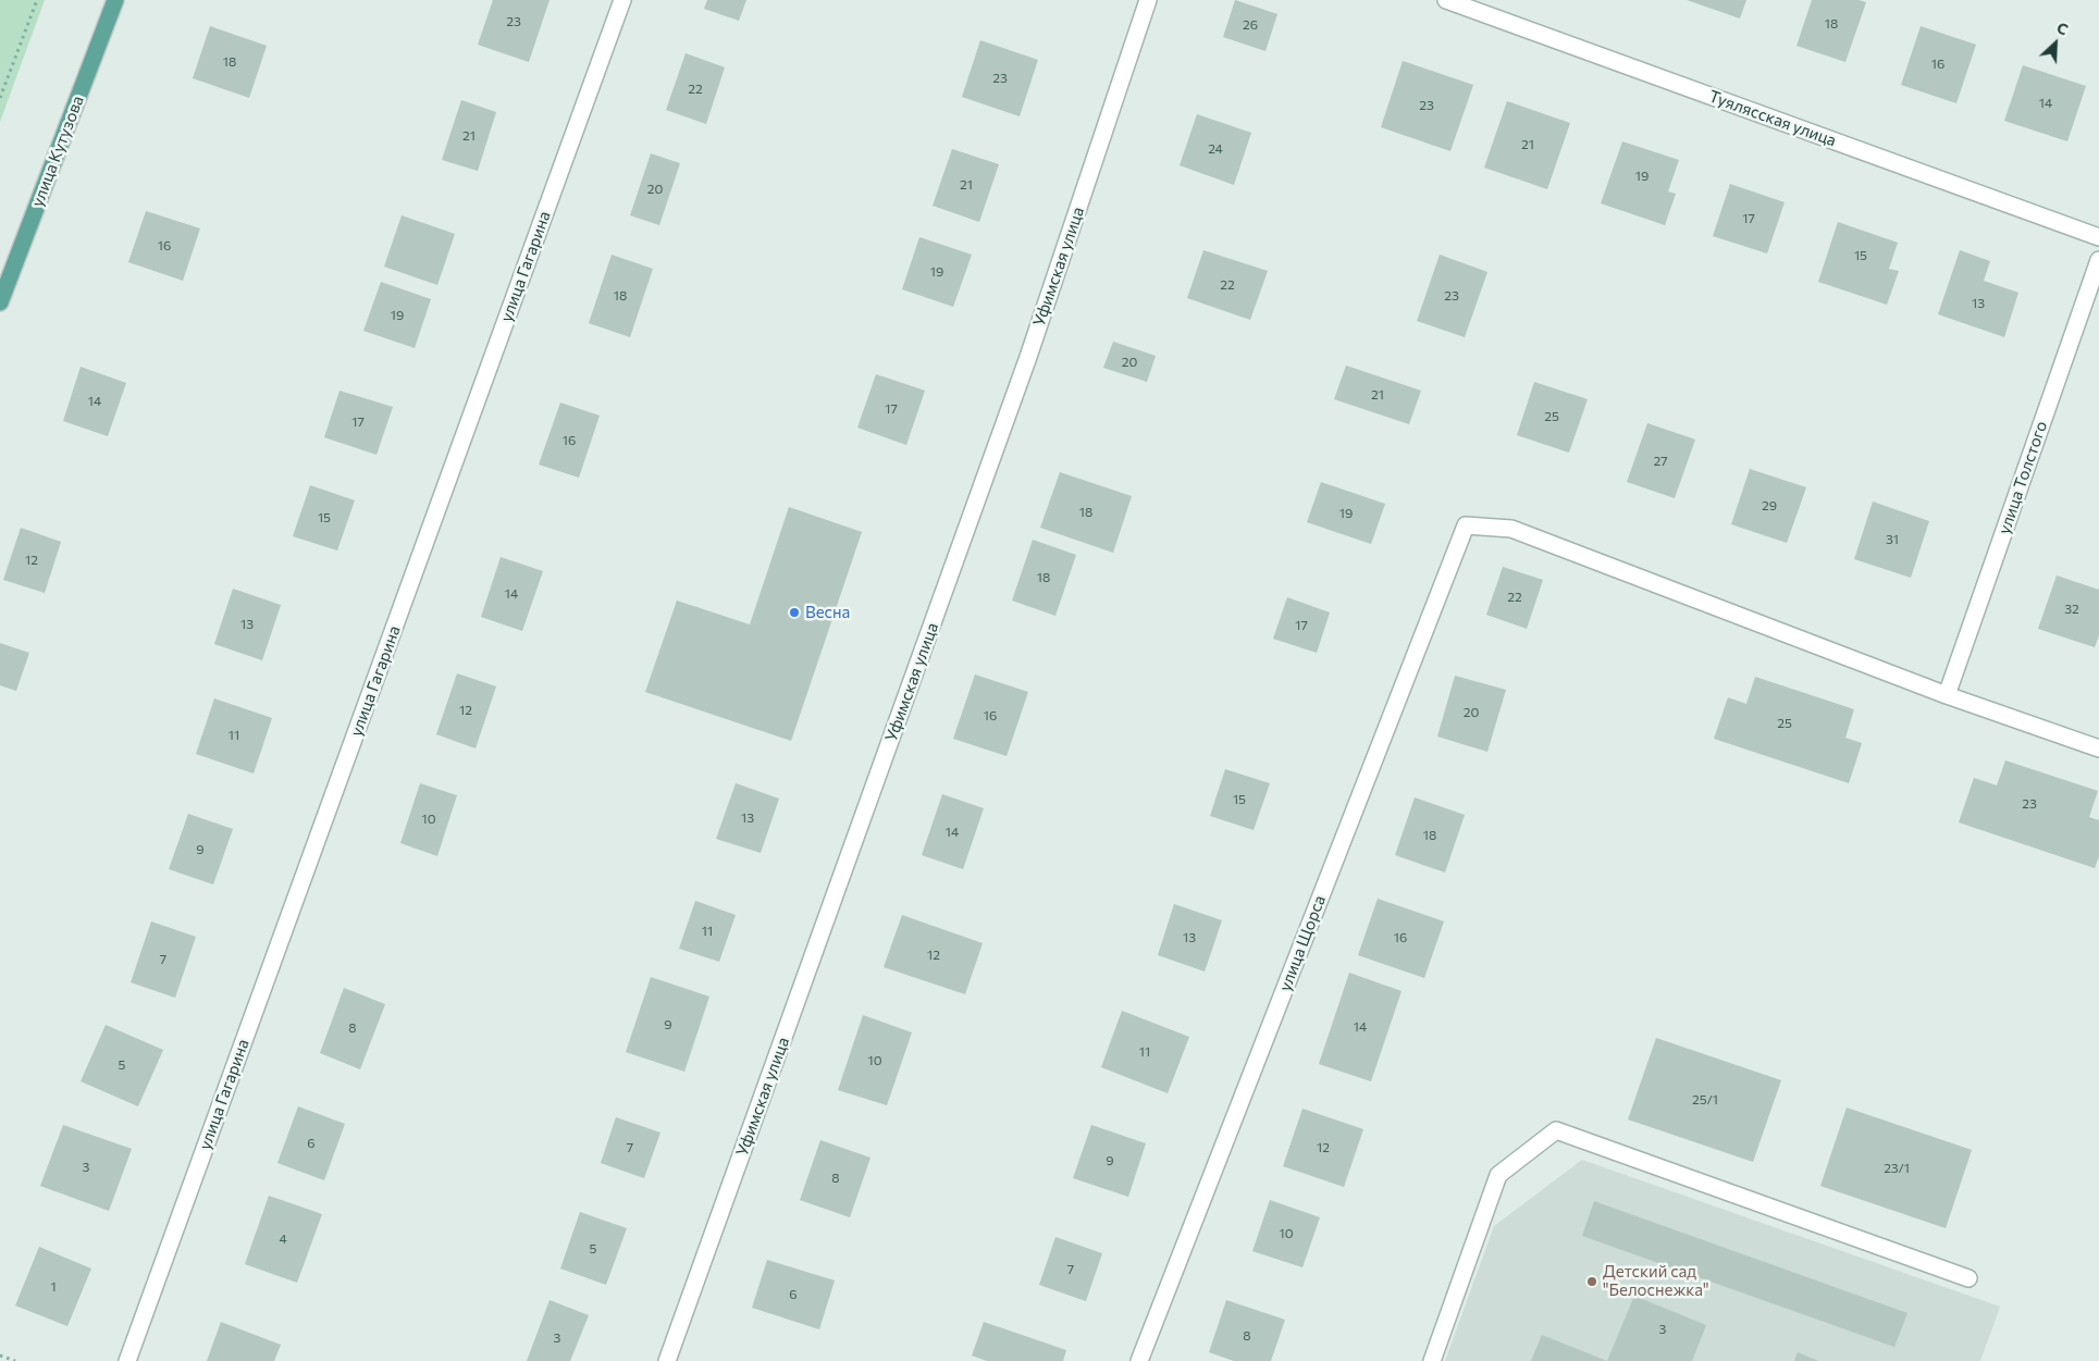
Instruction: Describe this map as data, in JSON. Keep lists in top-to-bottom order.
{
  "streets": {
    "main road": ["улица Кутузова"],
    "street": [
      "Туялясская улица",
      "улица Гагарина",
      "Уфимская улица",
      "улица Толстого",
      "улица Щорса"
    ]
  },
  "crossings": [
    ["улица Толстого", "улица Щорса"]
  ],
  "places": ["Весна", "Детский сад \"Белоснежка\""],
  "house_numbers": [
    "23",
    "18",
    "26",
    "18",
    "16",
    "23",
    "22",
    "14",
    "23",
    "21",
    "21",
    "24",
    "19",
    "21",
    "20",
    "17",
    "16",
    "15",
    "19",
    "22",
    "18",
    "23",
    "13",
    "19",
    "20",
    "21",
    "14",
    "17",
    "25",
    "17",
    "16",
    "27",
    "29",
    "18",
    "19",
    "15",
    "31",
    "12",
    "18",
    "14",
    "22",
    "32",
    "13",
    "17",
    "12",
    "20",
    "16",
    "25",
    "11",
    "15",
    "23",
    "13",
    "10",
    "14",
    "18",
    "9",
    "11",
    "13",
    "16",
    "12",
    "7",
    "9",
    "14",
    "8",
    "11",
    "10",
    "5",
    "25/1",
    "6",
    "7",
    "12",
    "9",
    "3",
    "23/1",
    "8",
    "10",
    "4",
    "5",
    "7",
    "1",
    "6",
    "3",
    "8",
    "3"
  ],
  "north": "top right"
}
